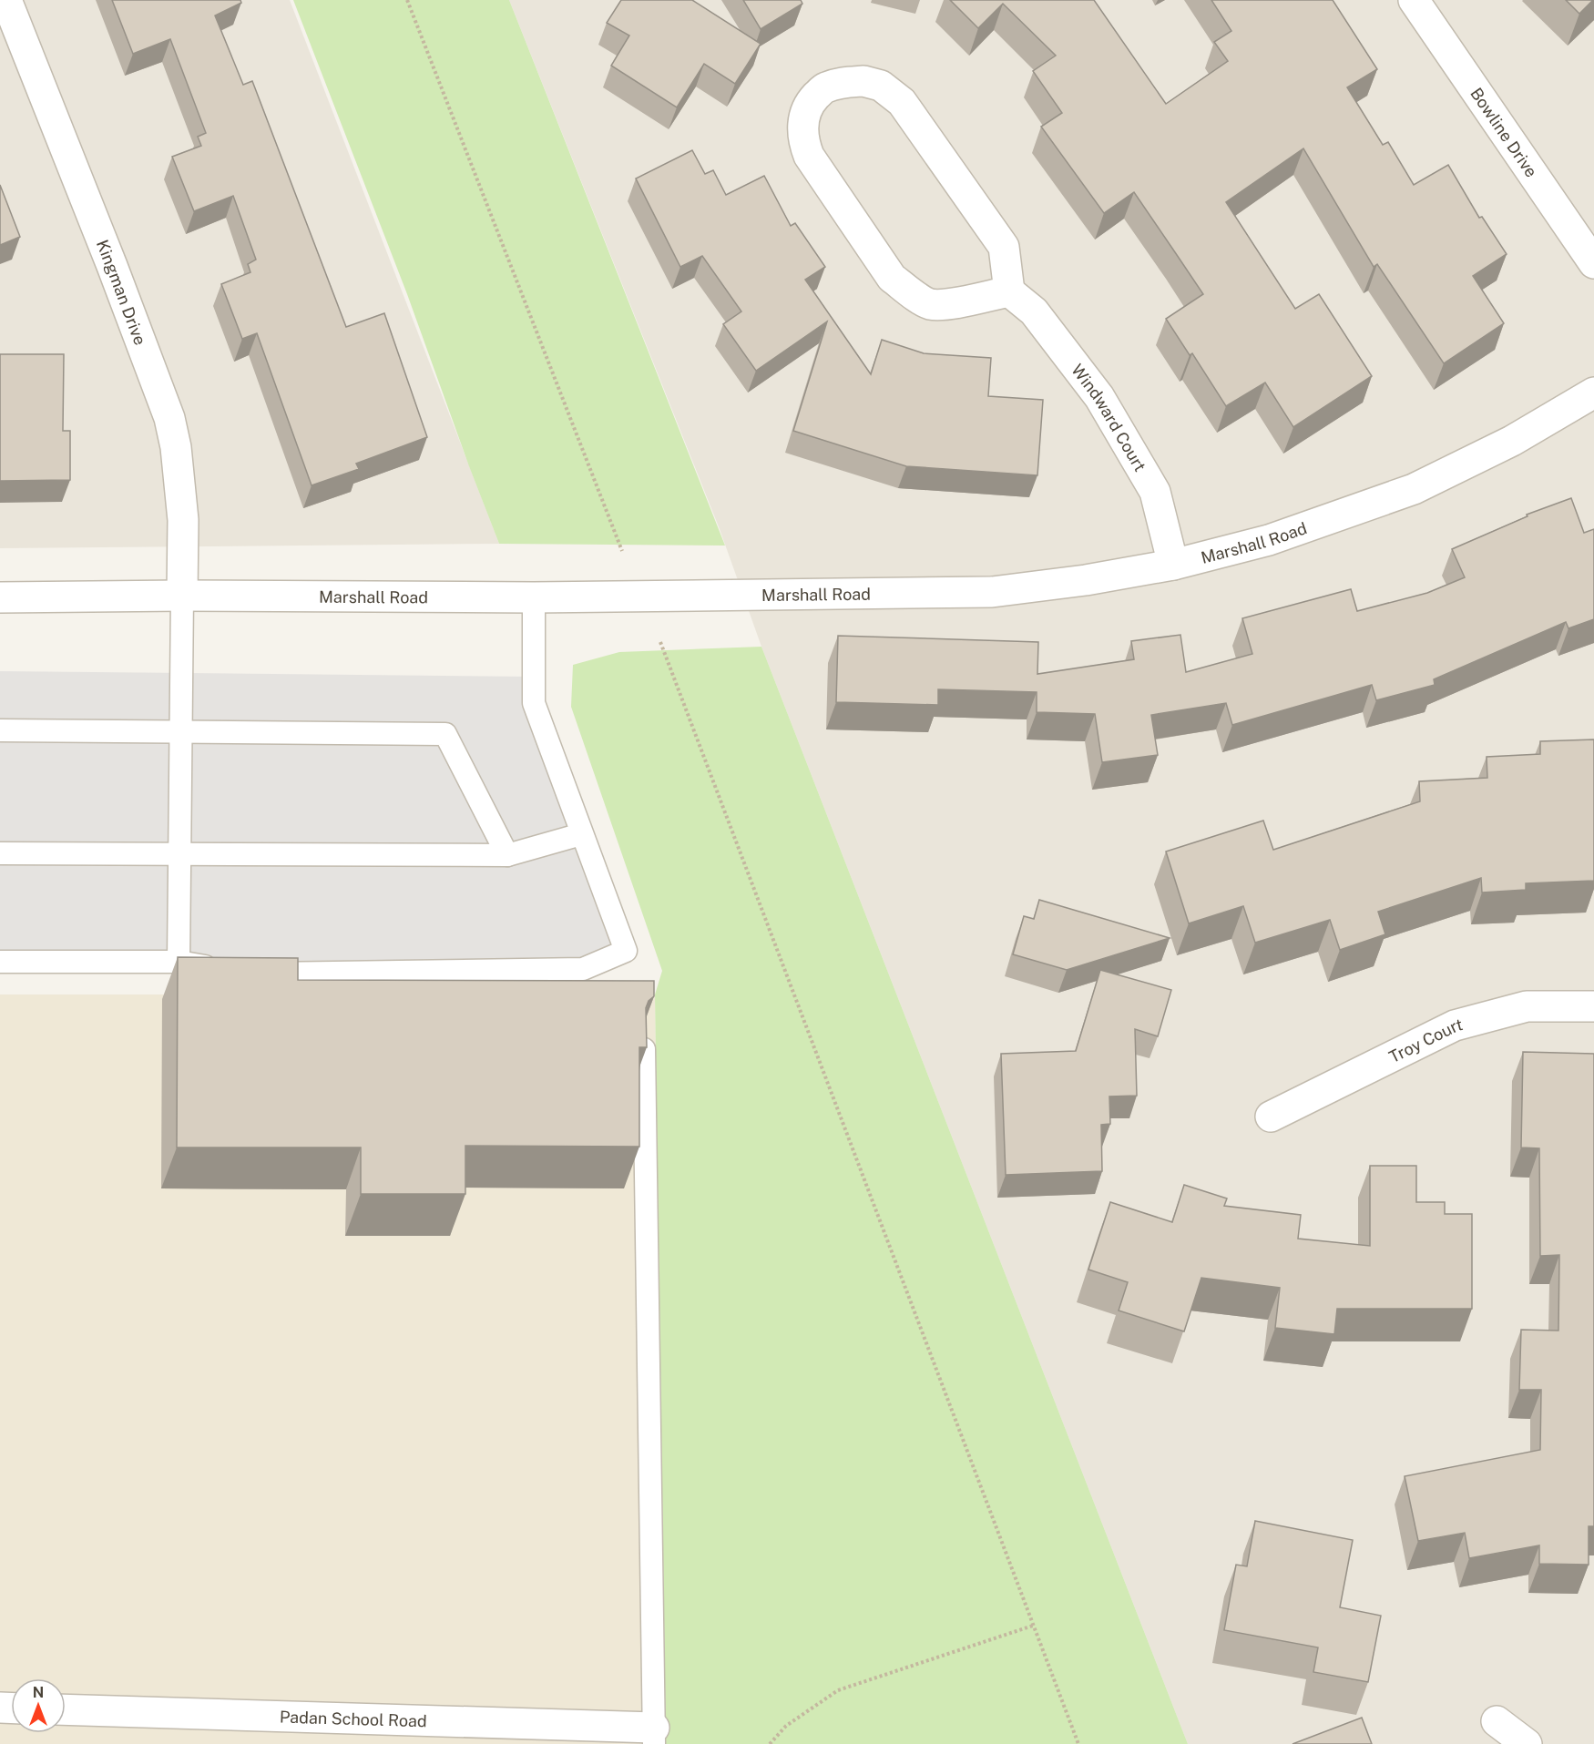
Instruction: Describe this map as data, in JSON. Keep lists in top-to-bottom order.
{
  "streets": {
    "street": [
      "Bowline Drive",
      "Kingman Drive",
      "Windward Court",
      "Marshall Road",
      "Troy Court",
      "Padan School Road"
    ]
  },
  "crossings": [
    ["Kingman Drive", "Marshall Road"],
    ["Windward Court", "Marshall Road"]
  ],
  "north": "top"
}
